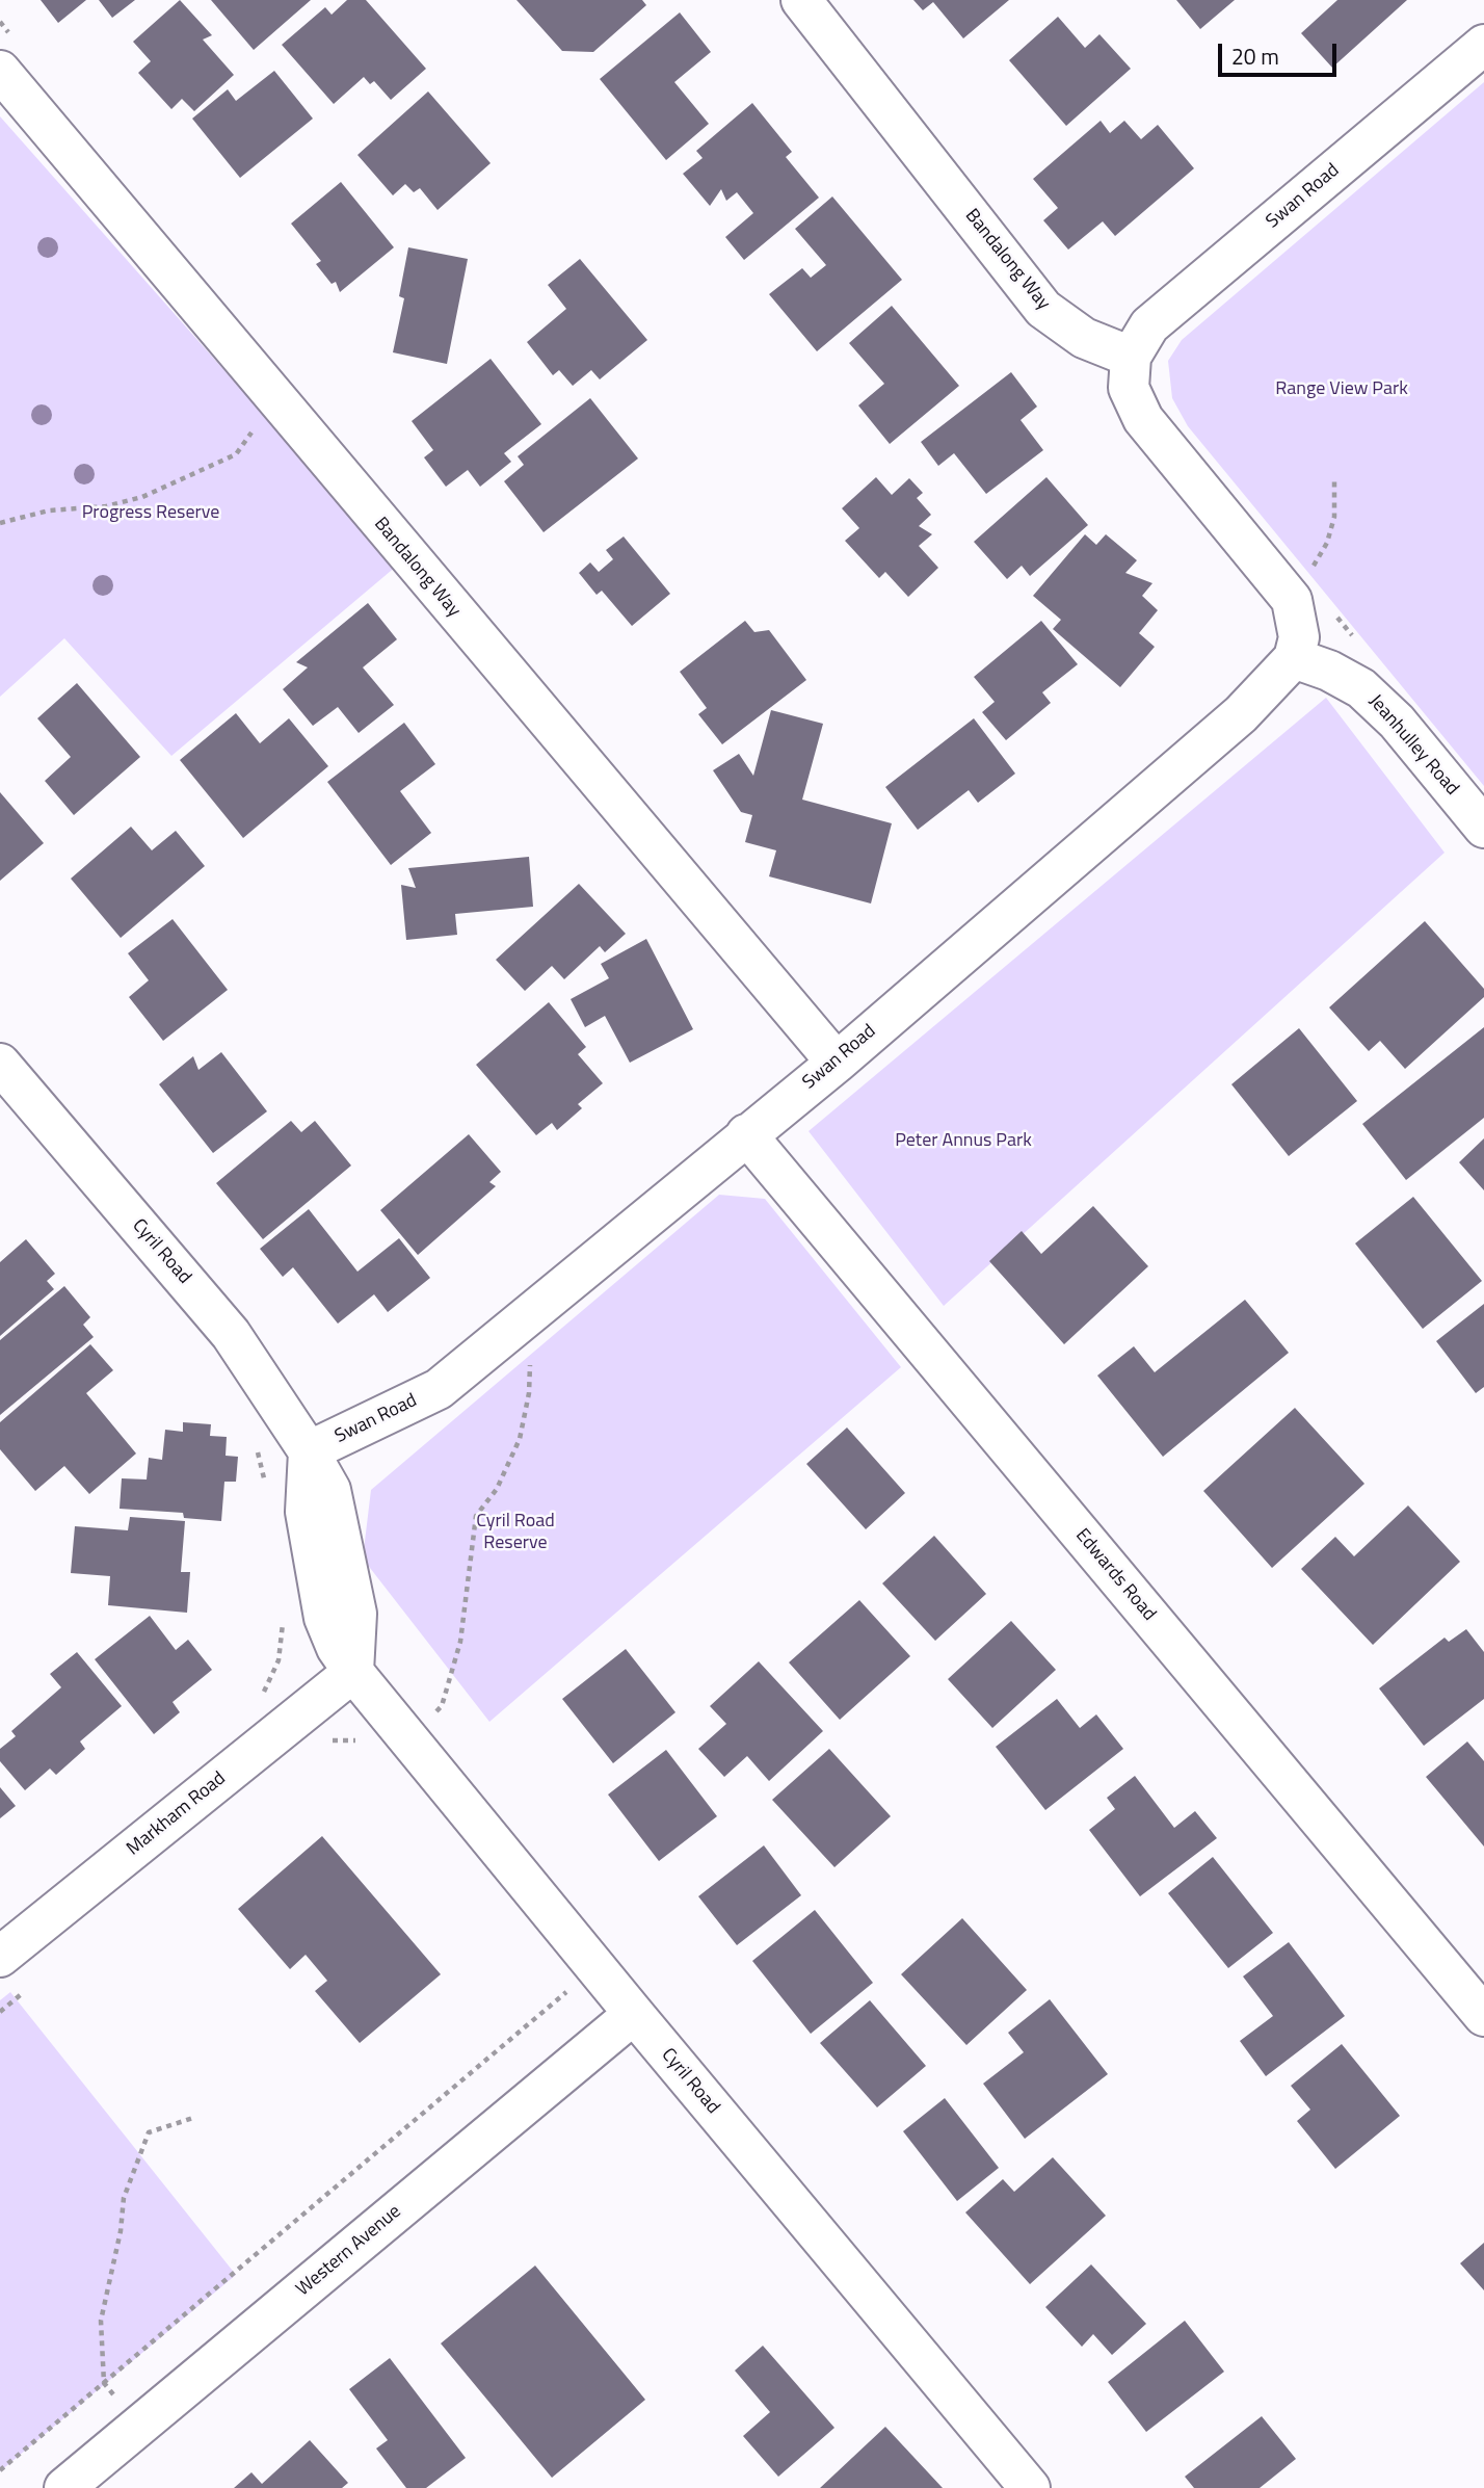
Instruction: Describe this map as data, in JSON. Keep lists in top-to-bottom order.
{
  "streets": {
    "street": [
      "Swan Road",
      "Bandalong Way",
      "Jeanhulley Road",
      "Cyril Road",
      "Edwards Road",
      "Markham Road",
      "Western Avenue"
    ]
  },
  "crossings": [
    ["Swan Road", "Bandalong Way"],
    ["Swan Road", "Jeanhulley Road"],
    ["Swan Road", "Cyril Road"],
    ["Swan Road", "Edwards Road"],
    ["Cyril Road", "Markham Road"],
    ["Cyril Road", "Western Avenue"]
  ],
  "parks": [
    "Range View Park",
    "Progress Reserve",
    "Peter Annus Park",
    "Cyril Road Reserve"
  ],
  "scale_bar": "20 m"
}
